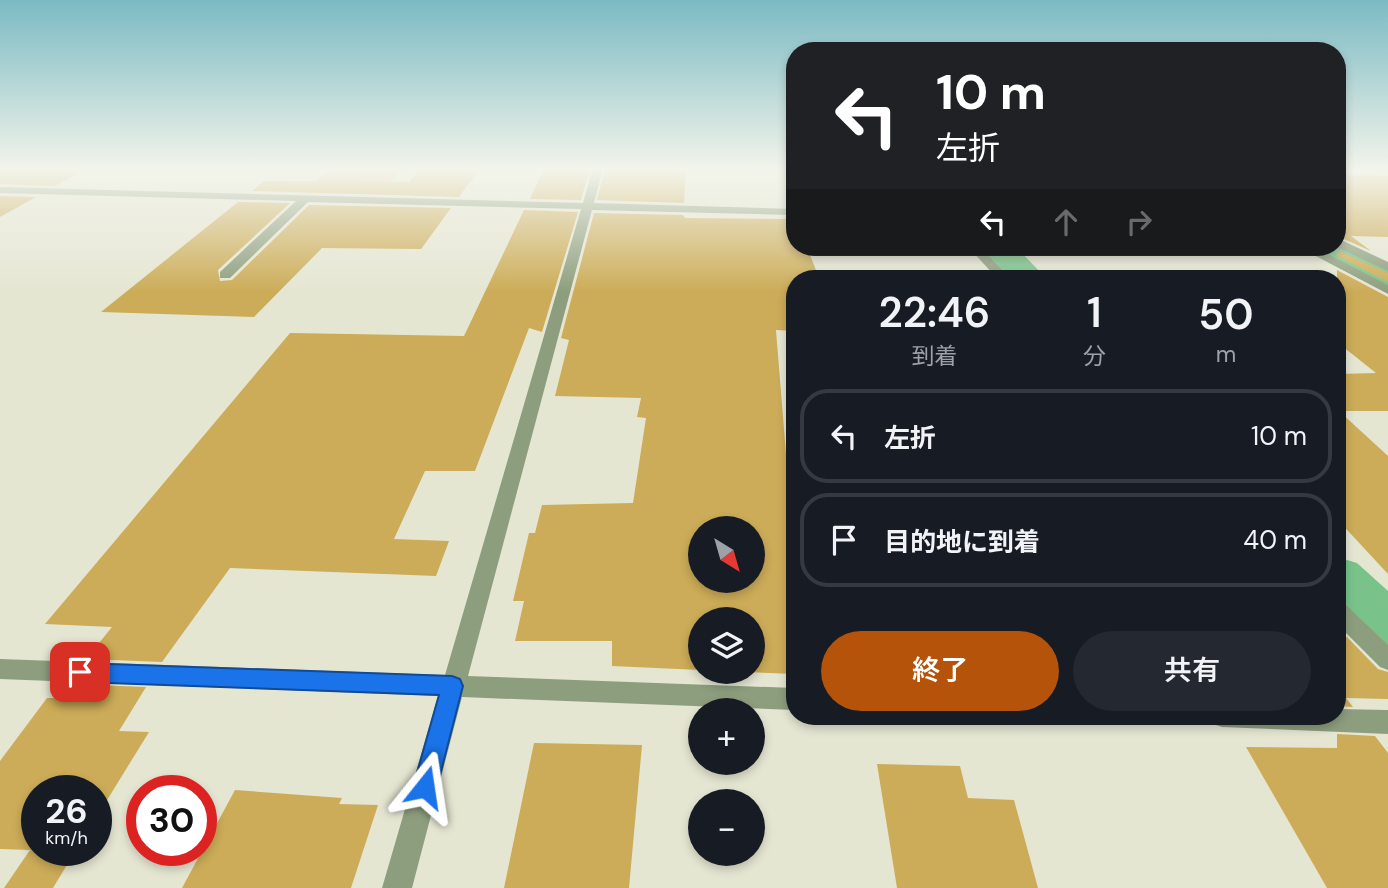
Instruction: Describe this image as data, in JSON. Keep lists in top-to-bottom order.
{
  "north": "bottom right",
  "page": {
    "turn": ["10 m", "左折"],
    "eta": [
      "22:46",
      "到着",
      "1",
      "分",
      "50",
      "m"
    ],
    "list": [
      {
        "name": "左折",
        "value": "10 m"
      },
      {
        "name": "目的地に到着",
        "value": "40 m"
      }
    ],
    "map_buttons": ["+", "−"],
    "buttons": ["終了", "共有"],
    "speed": "26 km/h",
    "limit": "30"
  }
}
